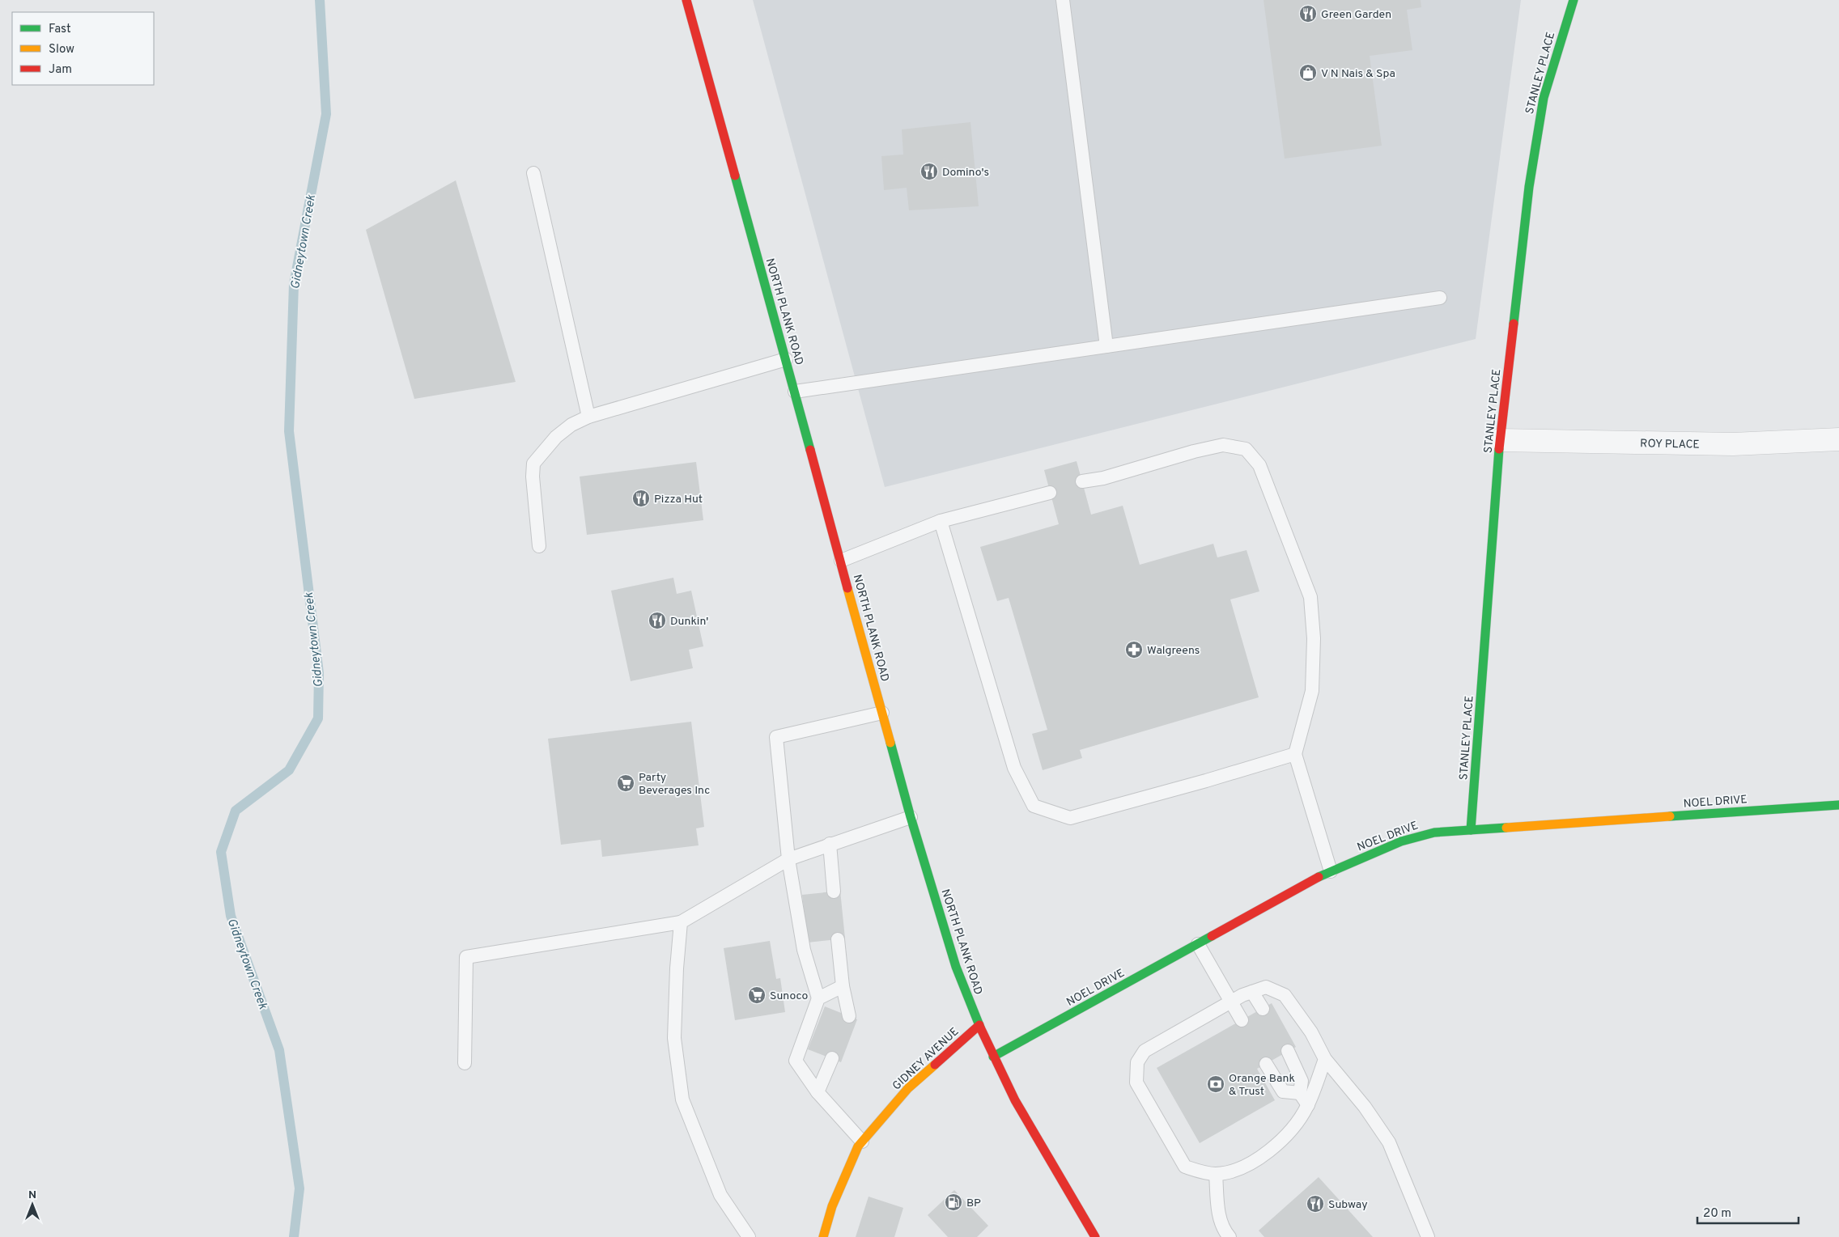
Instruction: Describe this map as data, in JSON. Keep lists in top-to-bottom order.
{
  "streets": {
    "street": [
      "STANLEY PLACE",
      "NORTH PLANK ROAD",
      "ROY PLACE",
      "NOEL DRIVE",
      "GIDNEY AVENUE"
    ]
  },
  "crossings": [
    ["STANLEY PLACE", "ROY PLACE"],
    ["STANLEY PLACE", "NOEL DRIVE"],
    ["NORTH PLANK ROAD", "NOEL DRIVE"],
    ["NORTH PLANK ROAD", "GIDNEY AVENUE"]
  ],
  "water": ["Gidneytown Creek"],
  "places": {
    "restaurant": [
      "Green Garden",
      "Domino's",
      "Pizza Hut",
      "Dunkin'",
      "Subway"
    ],
    "shop": ["V N Nais & Spa"],
    "pharmacy": ["Walgreens"],
    "supermarket": ["Party Beverages Inc", "Sunoco"],
    "bank": ["Orange Bank & Trust"],
    "fuel station": ["BP"]
  },
  "legend": ["Fast", "Slow", "Jam"],
  "scale_bar": "20 m",
  "north": "top"
}
